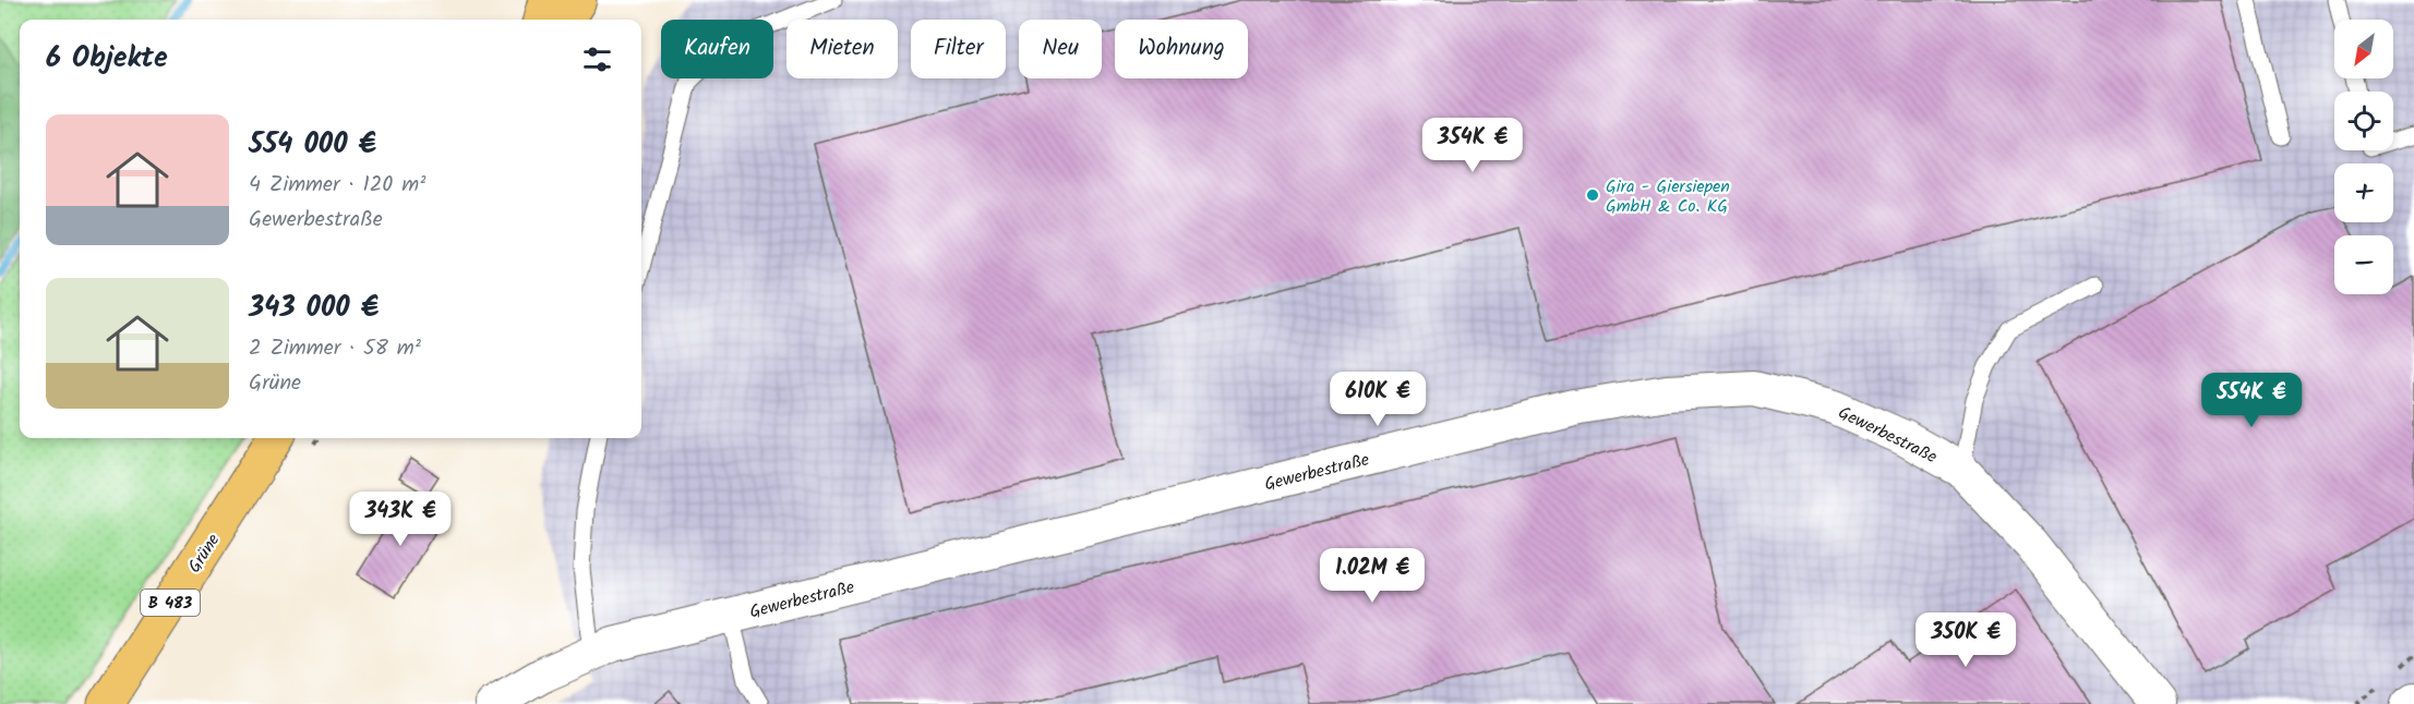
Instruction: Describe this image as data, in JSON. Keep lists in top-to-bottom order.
{
  "streets": {
    "main road": ["Grüne", "B 483"],
    "street": ["Gewerbestraße"]
  },
  "places": ["Gira - Giersiepen GmbH & Co. KG"],
  "north": "bottom left",
  "page": {
    "map_buttons": ["+", "−"],
    "chip": [
      "Kaufen",
      "Mieten",
      "Filter",
      "Neu",
      "Wohnung"
    ],
    "heading": "6 Objekte",
    "list": [
      {
        "name": "554 000 €",
        "note": "4 Zimmer · 120 m² · Gewerbestraße"
      },
      {
        "name": "343 000 €",
        "note": "2 Zimmer · 58 m² · Grüne"
      }
    ],
    "price": [
      "354K €",
      "610K €",
      "554K €",
      "343K €",
      "1.02M €",
      "350K €"
    ]
  }
}
